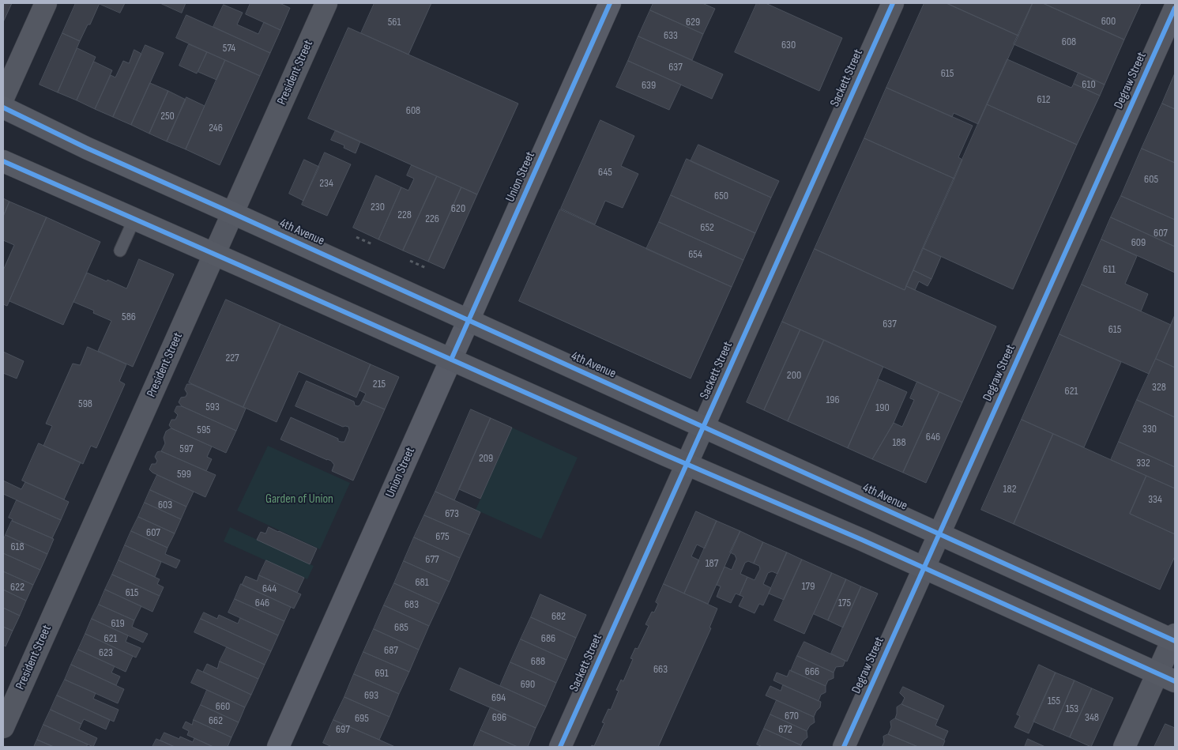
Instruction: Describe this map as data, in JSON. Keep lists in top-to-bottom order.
{
  "streets": {
    "main road": ["Union Street", "4th Avenue"],
    "street": ["President Street", "Sackett Street", "Degraw Street"]
  },
  "crossings": [
    ["President Street", "4th Avenue"],
    ["Sackett Street", "4th Avenue"],
    ["Degraw Street", "4th Avenue"],
    ["Union Street", "4th Avenue"]
  ],
  "parks": ["Garden of Union"],
  "house_numbers": [
    "600",
    "561",
    "629",
    "633",
    "608",
    "630",
    "574",
    "637",
    "615",
    "610",
    "639",
    "612",
    "608",
    "250",
    "246",
    "645",
    "605",
    "234",
    "650",
    "230",
    "620",
    "228",
    "226",
    "652",
    "607",
    "609",
    "654",
    "611",
    "586",
    "637",
    "615",
    "227",
    "200",
    "215",
    "328",
    "621",
    "196",
    "598",
    "593",
    "190",
    "330",
    "595",
    "646",
    "188",
    "597",
    "209",
    "332",
    "599",
    "182",
    "334",
    "603",
    "673",
    "607",
    "675",
    "618",
    "677",
    "187",
    "681",
    "179",
    "622",
    "644",
    "615",
    "646",
    "175",
    "683",
    "682",
    "619",
    "685",
    "621",
    "686",
    "687",
    "623",
    "688",
    "663",
    "666",
    "691",
    "690",
    "693",
    "694",
    "155",
    "660",
    "153",
    "670",
    "696",
    "348",
    "695",
    "662",
    "697",
    "672"
  ]
}
